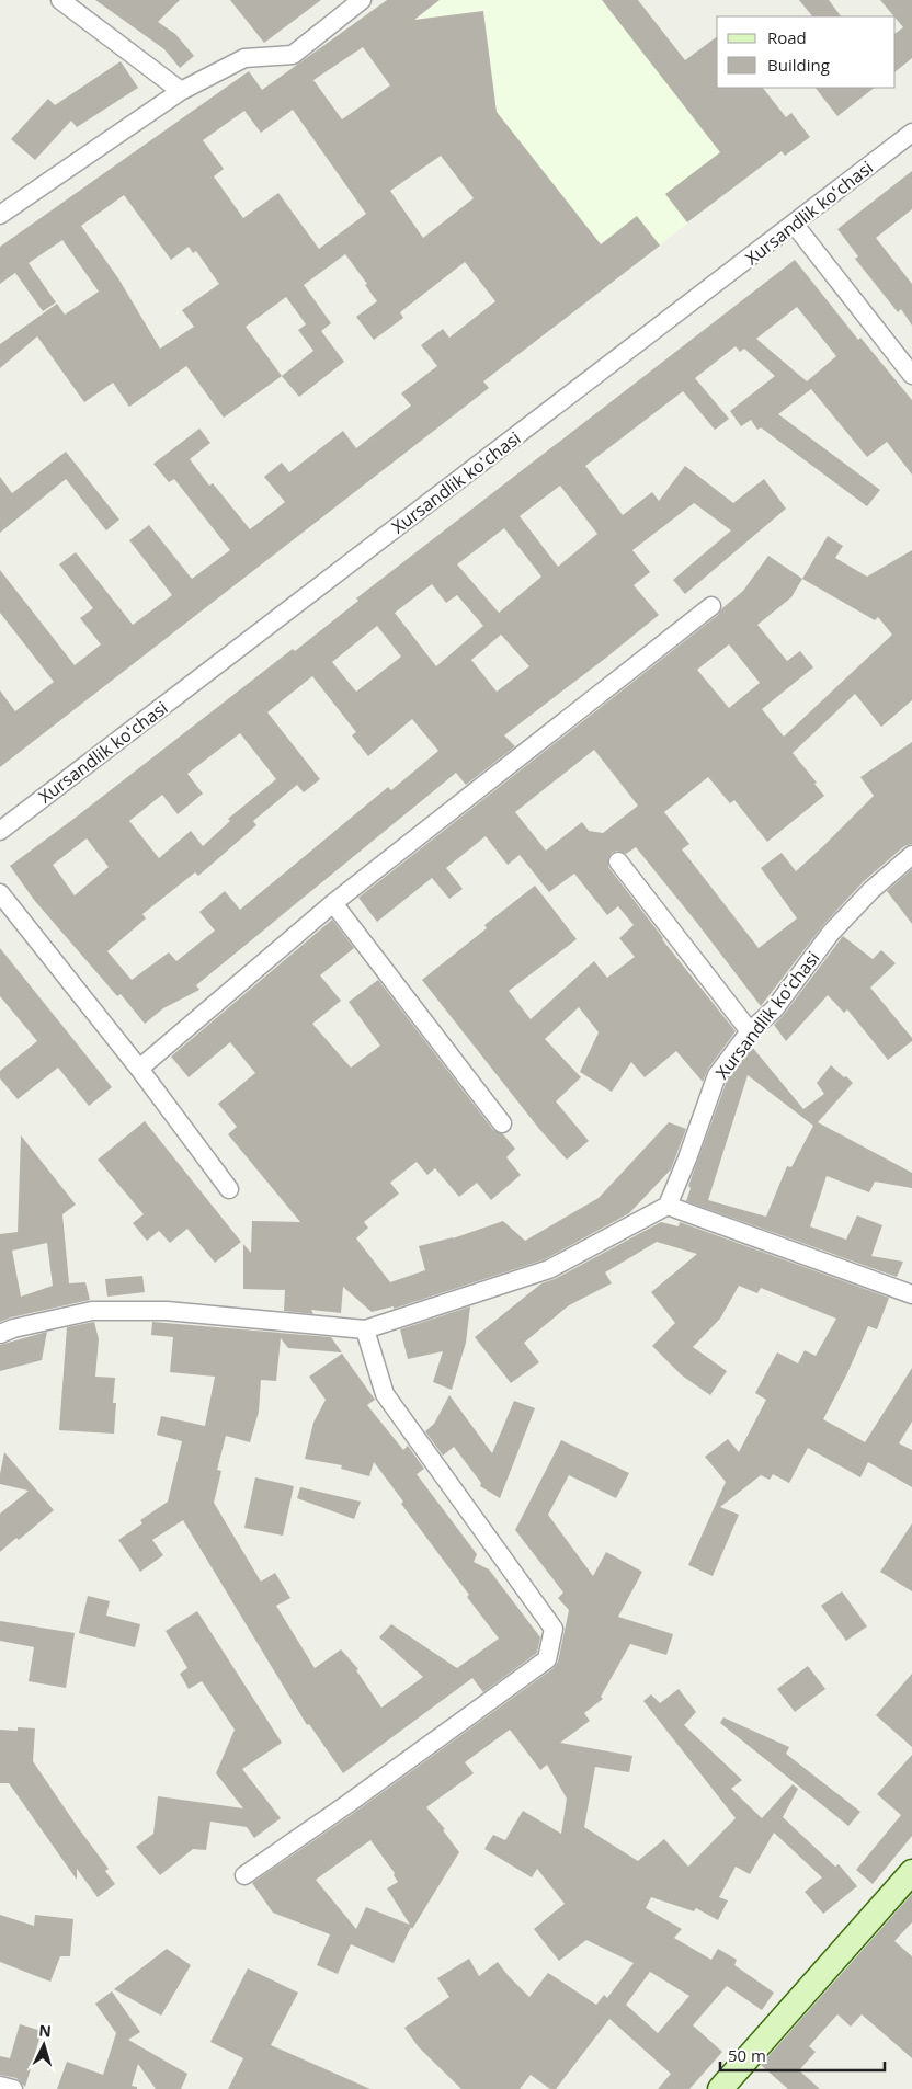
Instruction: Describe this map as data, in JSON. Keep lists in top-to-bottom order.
{
  "streets": {
    "street": ["Xursandlik koʻchasi"]
  },
  "legend": ["Road", "Building"],
  "scale_bar": "50 m",
  "north": "top"
}
